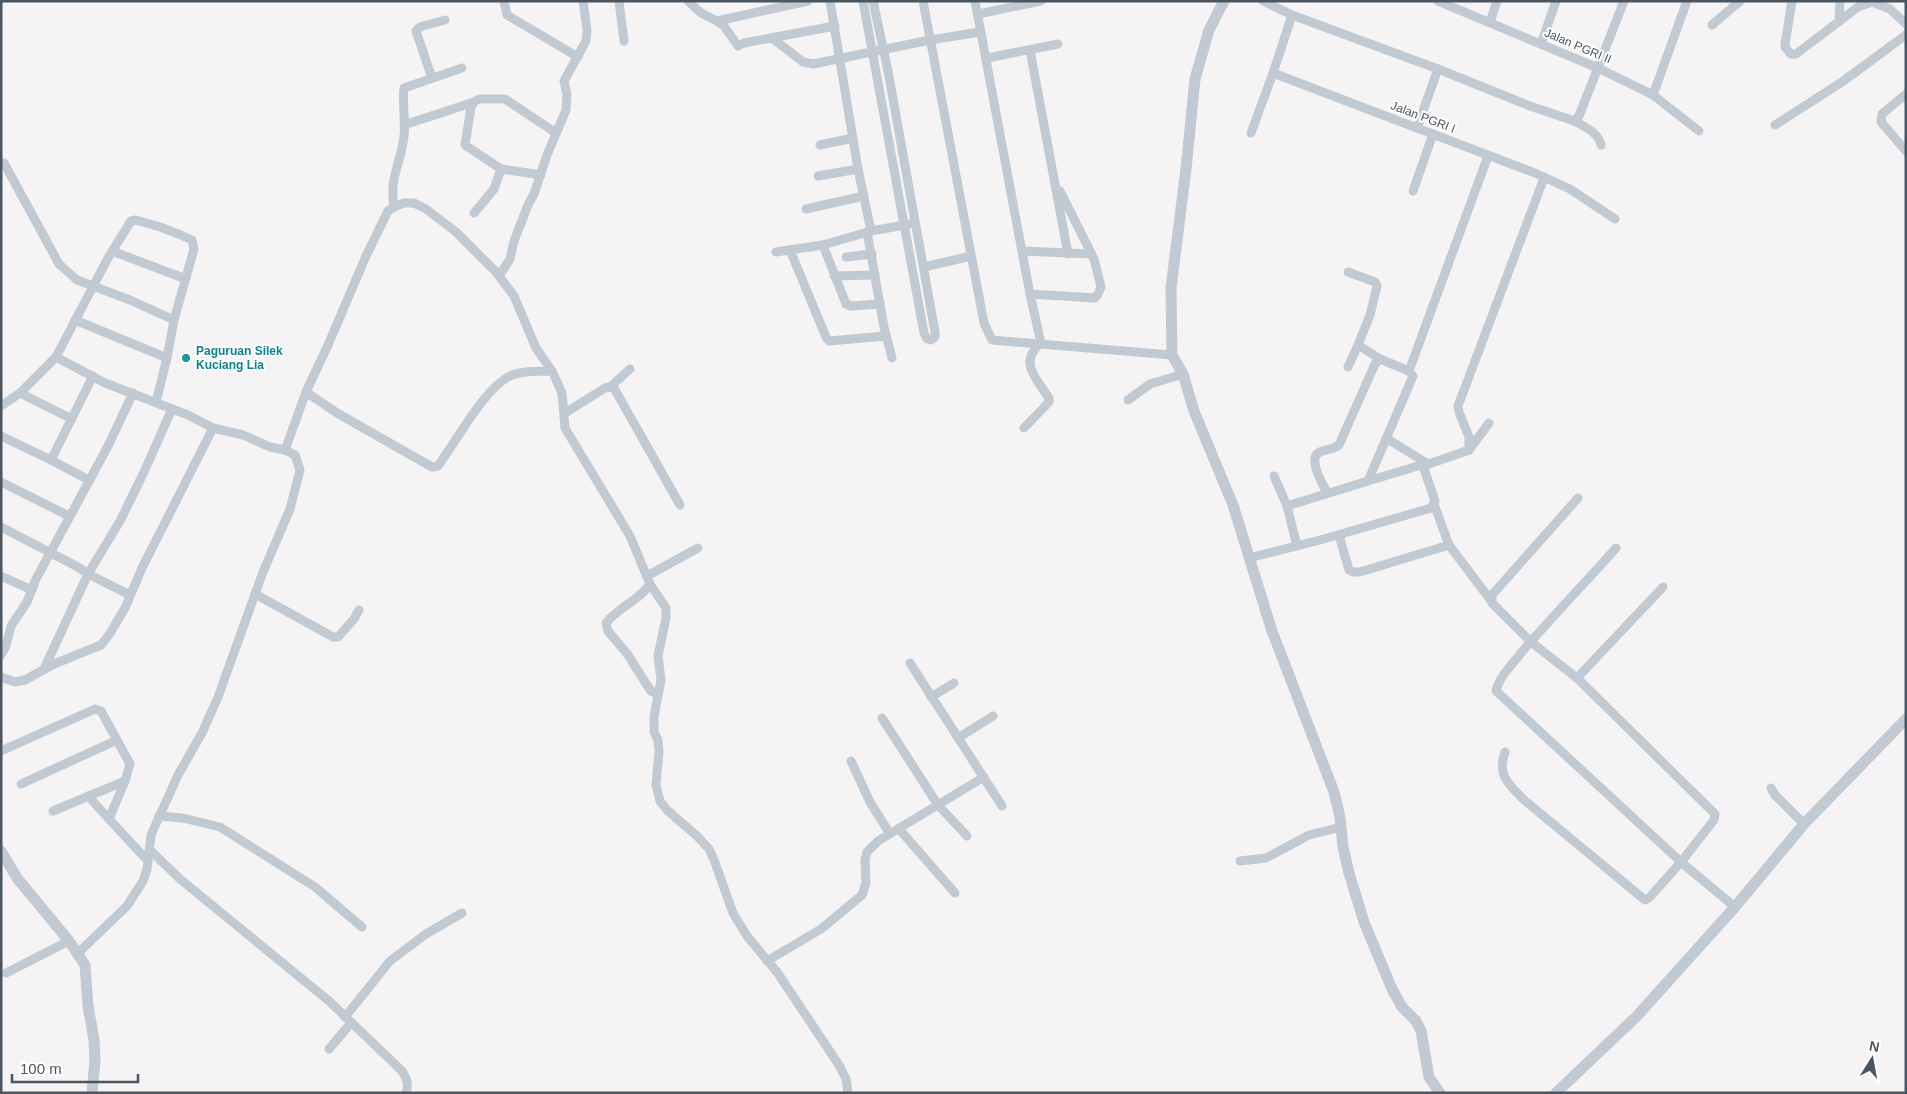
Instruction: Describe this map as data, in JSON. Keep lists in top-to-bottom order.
{
  "streets": {
    "street": ["Jalan PGRI II", "Jalan PGRI I"]
  },
  "places": ["Paguruan Silek Kuciang Lia"],
  "scale_bar": "100 m",
  "north": "top"
}
